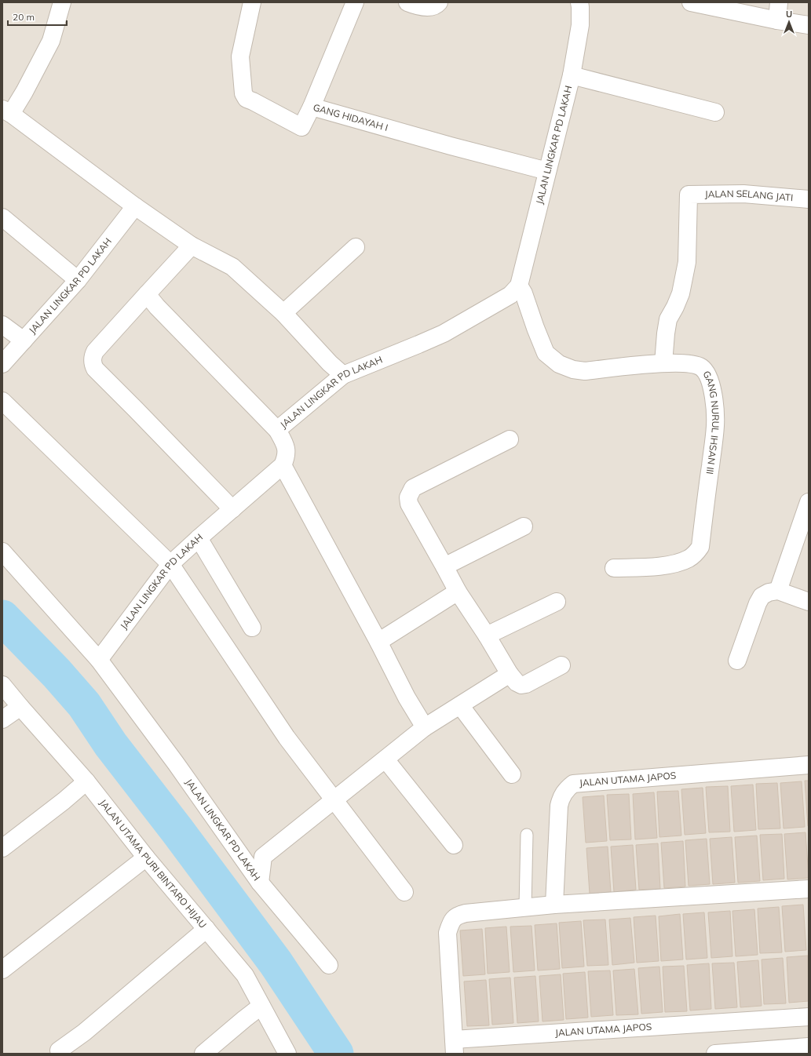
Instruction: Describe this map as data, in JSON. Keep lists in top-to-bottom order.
{
  "streets": {
    "street": [
      "GANG HIDAYAH I",
      "JALAN LINGKAR PD LAKAH",
      "JALAN SELANG JATI",
      "GANG NURUL IHSAN III",
      "JALAN UTAMA JAPOS",
      "JALAN UTAMA PURI BINTARO HIJAU"
    ]
  },
  "crossings": [
    ["GANG HIDAYAH I", "JALAN LINGKAR PD LAKAH"],
    ["JALAN LINGKAR PD LAKAH", "GANG NURUL IHSAN III"],
    ["JALAN SELANG JATI", "GANG NURUL IHSAN III"]
  ],
  "scale_bar": "20 m",
  "north": "top"
}
